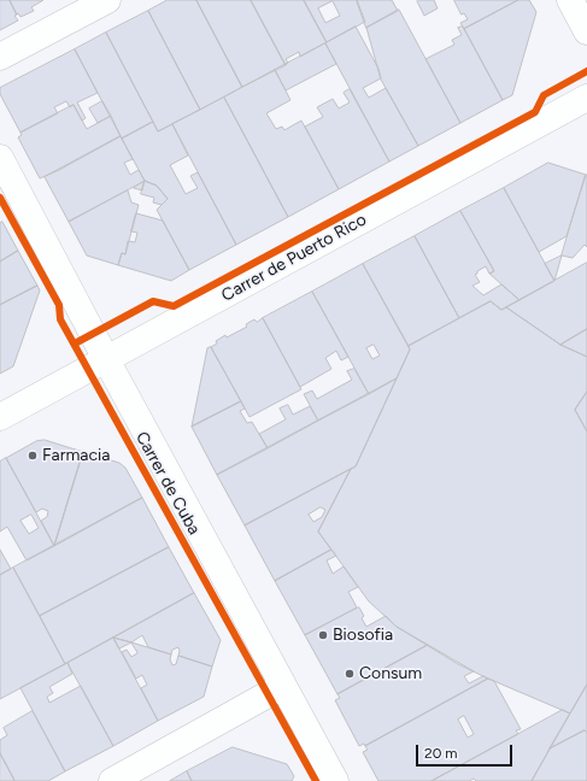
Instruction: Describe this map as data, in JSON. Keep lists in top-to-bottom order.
{
  "streets": {
    "street": ["Carrer de Puerto Rico", "Carrer de Cuba"]
  },
  "crossings": [
    ["Carrer de Puerto Rico", "Carrer de Cuba"]
  ],
  "places": ["Farmacia", "Biosofia", "Consum"],
  "scale_bar": "20 m"
}
